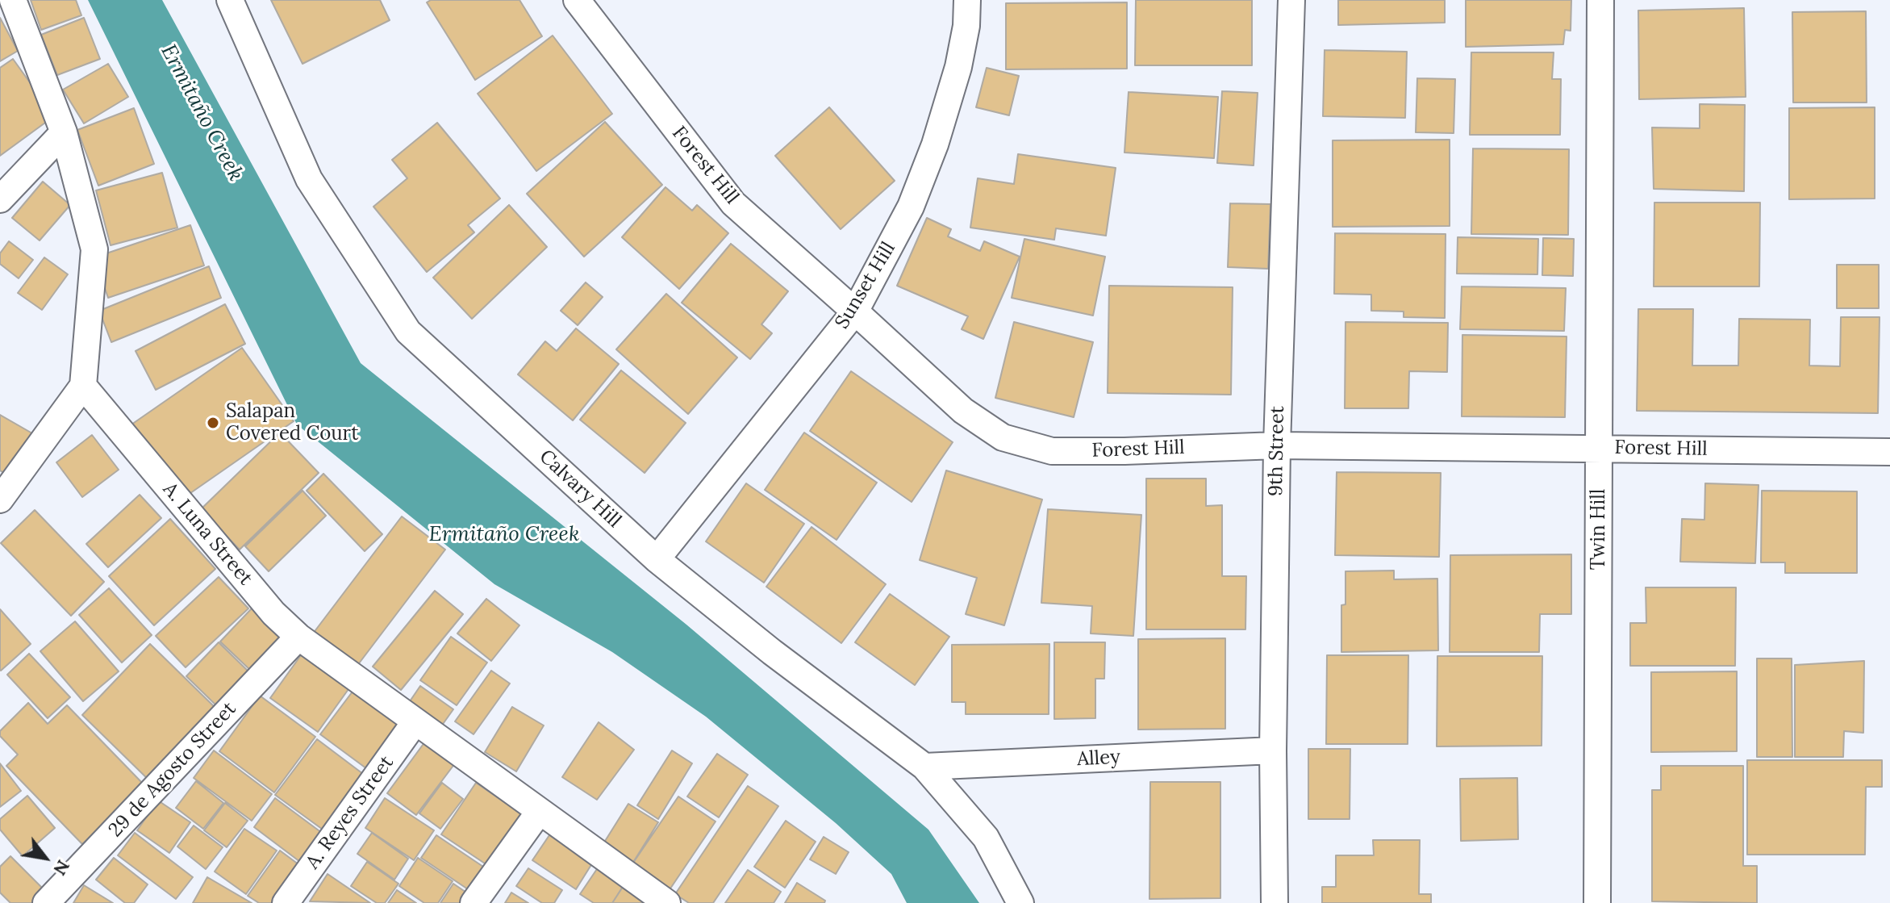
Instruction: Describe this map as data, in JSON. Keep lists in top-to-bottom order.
{
  "streets": {
    "street": [
      "Forest Hill",
      "Sunset Hill",
      "9th Street",
      "Calvary Hill",
      "Twin Hill",
      "A. Luna Street",
      "Alley",
      "29 de Agosto Street",
      "A. Reyes Street"
    ]
  },
  "crossings": [
    ["Forest Hill", "Sunset Hill"],
    ["Forest Hill", "9th Street"],
    ["Forest Hill", "Twin Hill"],
    ["Sunset Hill", "Calvary Hill"],
    ["9th Street", "Alley"],
    ["Calvary Hill", "Alley"],
    ["A. Luna Street", "29 de Agosto Street"],
    ["A. Luna Street", "A. Reyes Street"]
  ],
  "water": ["Ermitaño Creek"],
  "places": ["Salapan Covered Court"],
  "north": "bottom right"
}
